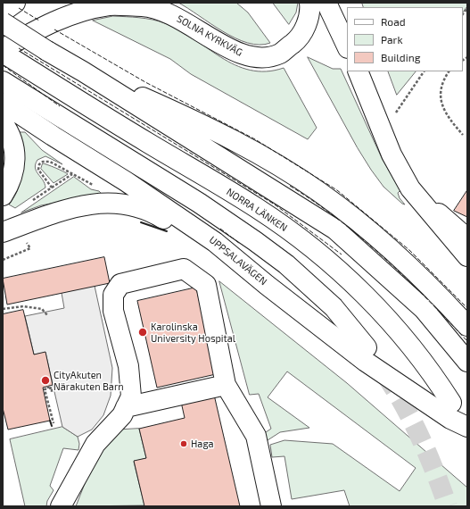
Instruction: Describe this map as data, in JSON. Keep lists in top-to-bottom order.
{
  "streets": {
    "main road": ["SOLNA KYRKVÄG", "NORRA LÄNKEN", "UPPSALAVÄGEN"]
  },
  "places": ["Karolinska University Hospital", "CityAkuten Närakuten Barn", "Haga"],
  "legend": ["Road", "Park", "Building"]
}
